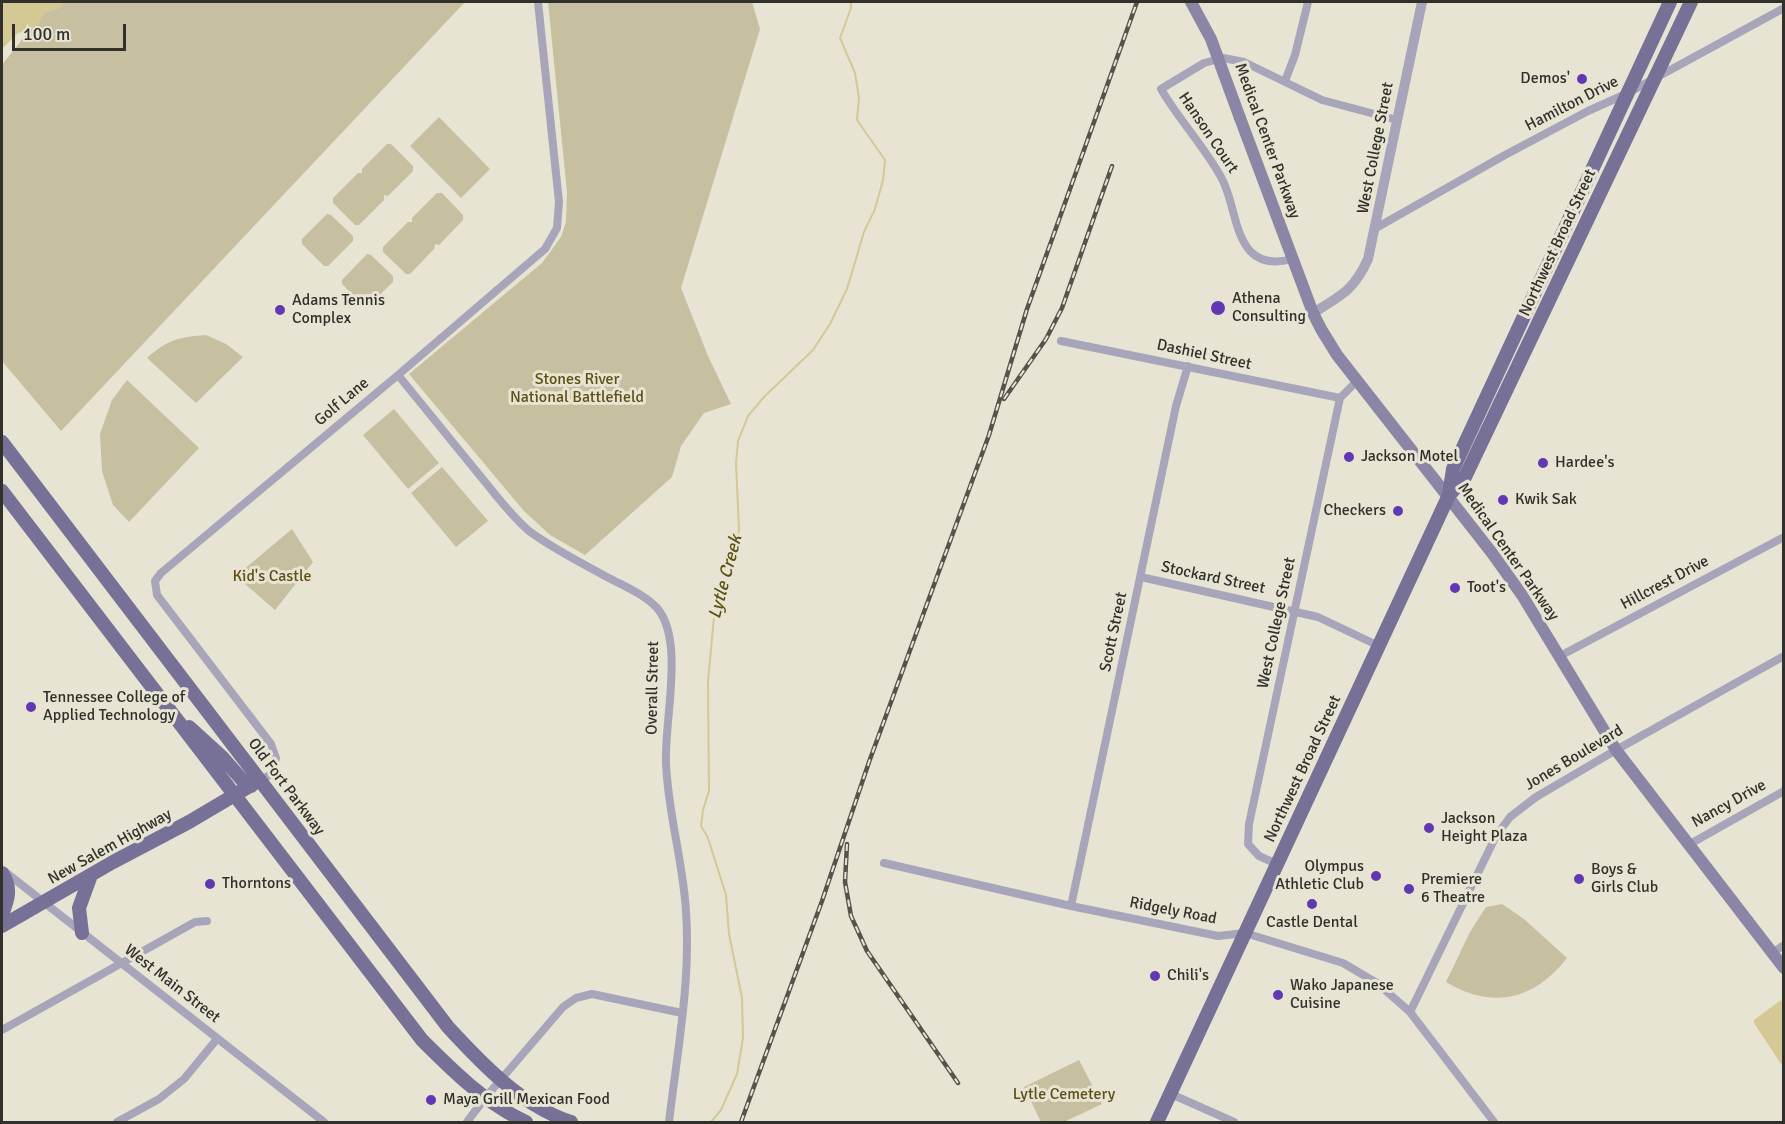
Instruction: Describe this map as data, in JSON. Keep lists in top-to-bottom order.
{
  "streets": {
    "main road": [
      "Medical Center Parkway",
      "Northwest Broad Street",
      "Old Fort Parkway",
      "New Salem Highway"
    ],
    "street": [
      "Hamilton Drive",
      "Hanson Court",
      "West College Street",
      "Dashiel Street",
      "Golf Lane",
      "Stockard Street",
      "Hillcrest Drive",
      "Scott Street",
      "Overall Street",
      "Jones Boulevard",
      "Nancy Drive",
      "Ridgely Road",
      "West Main Street"
    ]
  },
  "crossings": [
    ["Hamilton Drive", "West College Street"],
    ["Hamilton Drive", "Northwest Broad Street"],
    ["Hanson Court", "Medical Center Parkway"],
    ["Medical Center Parkway", "West College Street"],
    ["Medical Center Parkway", "Northwest Broad Street"],
    ["Medical Center Parkway", "Hillcrest Drive"],
    ["Medical Center Parkway", "Jones Boulevard"],
    ["Medical Center Parkway", "Nancy Drive"],
    ["West College Street", "Northwest Broad Street"],
    ["West College Street", "Dashiel Street"],
    ["West College Street", "Stockard Street"],
    ["Northwest Broad Street", "Stockard Street"],
    ["Northwest Broad Street", "Ridgely Road"],
    ["Dashiel Street", "Scott Street"],
    ["Golf Lane", "Overall Street"],
    ["Golf Lane", "Old Fort Parkway"],
    ["Golf Lane", "New Salem Highway"],
    ["Stockard Street", "Scott Street"],
    ["Scott Street", "Ridgely Road"],
    ["Jones Boulevard", "Ridgely Road"],
    ["Old Fort Parkway", "New Salem Highway"],
    ["New Salem Highway", "West Main Street"]
  ],
  "water": ["Lytle Creek"],
  "parks": ["Stones River National Battlefield", "Kid's Castle", "Lytle Cemetery"],
  "places": [
    "Demos'",
    "Athena Consulting",
    "Adams Tennis Complex",
    "Jackson Motel",
    "Hardee's",
    "Kwik Sak",
    "Checkers",
    "Toot's",
    "Tennessee College of Applied Technology",
    "Jackson Height Plaza",
    "Olympus Athletic Club",
    "Boys & Girls Club",
    "Thorntons",
    "Premiere 6 Theatre",
    "Castle Dental",
    "Chili's",
    "Wako Japanese Cuisine",
    "Maya Grill Mexican Food"
  ],
  "scale_bar": "100 m"
}
